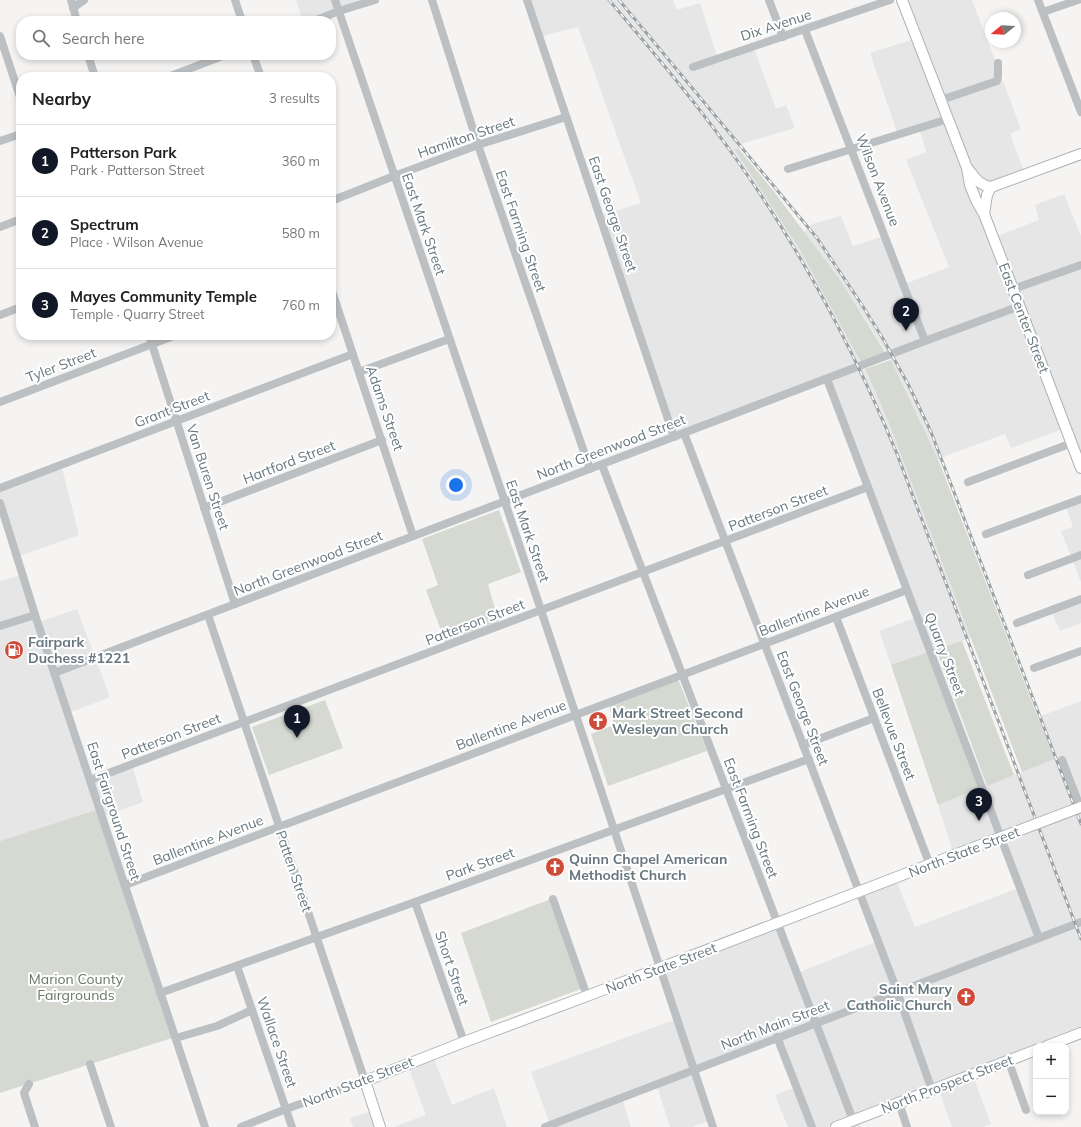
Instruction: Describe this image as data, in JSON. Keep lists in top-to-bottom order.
{
  "streets": {
    "main road": [
      "East Center Street",
      "North State Street",
      "Patten Street",
      "North Prospect Street"
    ],
    "street": [
      "Dix Avenue",
      "Hamilton Street",
      "Wilson Avenue",
      "East George Street",
      "East Mark Street",
      "East Farming Street",
      "Tyler Street",
      "Adams Street",
      "Grant Street",
      "North Greenwood Street",
      "Hartford Street",
      "Van Buren Street",
      "Patterson Street",
      "Ballentine Avenue",
      "Quarry Street",
      "Bellevue Street",
      "East Fairground Street",
      "Park Street",
      "Short Street",
      "North Main Street",
      "Wallace Street"
    ]
  },
  "crossings": [
    ["Dix Avenue", "Wilson Avenue"],
    ["Hamilton Street", "East George Street"],
    ["Hamilton Street", "East Mark Street"],
    ["Hamilton Street", "East Farming Street"],
    ["Wilson Avenue", "North Greenwood Street"],
    ["East George Street", "North Greenwood Street"],
    ["East George Street", "Patterson Street"],
    ["East George Street", "Ballentine Avenue"],
    ["East George Street", "North State Street"],
    ["East George Street", "Park Street"],
    ["East George Street", "North Main Street"],
    ["East George Street", "North Prospect Street"],
    ["East Mark Street", "North Greenwood Street"],
    ["East Mark Street", "Patterson Street"],
    ["East Mark Street", "Ballentine Avenue"],
    ["East Mark Street", "North State Street"],
    ["East Mark Street", "Park Street"],
    ["East Mark Street", "North Main Street"],
    ["East Farming Street", "North Greenwood Street"],
    ["East Farming Street", "Patterson Street"],
    ["East Farming Street", "Ballentine Avenue"],
    ["East Farming Street", "North State Street"],
    ["East Farming Street", "Park Street"],
    ["East Farming Street", "North Main Street"],
    ["East Farming Street", "North Prospect Street"],
    ["East Center Street", "North Greenwood Street"],
    ["Tyler Street", "Van Buren Street"],
    ["Adams Street", "Grant Street"],
    ["Adams Street", "North Greenwood Street"],
    ["Adams Street", "Hartford Street"],
    ["Grant Street", "Van Buren Street"],
    ["North Greenwood Street", "Van Buren Street"],
    ["North Greenwood Street", "Quarry Street"],
    ["North Greenwood Street", "East Fairground Street"],
    ["North Greenwood Street", "Patten Street"],
    ["Hartford Street", "Van Buren Street"],
    ["Patterson Street", "Quarry Street"],
    ["Patterson Street", "East Fairground Street"],
    ["Patterson Street", "Patten Street"],
    ["Ballentine Avenue", "Quarry Street"],
    ["Ballentine Avenue", "Bellevue Street"],
    ["Ballentine Avenue", "East Fairground Street"],
    ["Ballentine Avenue", "Patten Street"],
    ["Quarry Street", "North Main Street"],
    ["East Fairground Street", "Park Street"],
    ["North State Street", "Patten Street"],
    ["North State Street", "Short Street"],
    ["North State Street", "Wallace Street"],
    ["Park Street", "Patten Street"],
    ["Park Street", "Short Street"],
    ["Park Street", "Wallace Street"]
  ],
  "parks": ["Marion County Fairgrounds"],
  "places": {
    "fuel station": ["Fairpark Duchess #1221"],
    "church": ["Mark Street Second Wesleyan Church", "Quinn Chapel American Methodist Church", "Saint Mary Catholic Church"]
  },
  "north": "left",
  "page": {
    "search": "Search here",
    "heading": ["Nearby", "3 results"],
    "list": [
      {
        "mark": "1",
        "name": "Patterson Park",
        "note": "Park · Patterson Street",
        "value": "360 m"
      },
      {
        "mark": "2",
        "name": "Spectrum",
        "note": "Place · Wilson Avenue",
        "value": "580 m"
      },
      {
        "mark": "3",
        "name": "Mayes Community Temple",
        "note": "Temple · Quarry Street",
        "value": "760 m"
      }
    ],
    "pins": ["2", "1", "3"],
    "map_buttons": ["+", "−"]
  }
}
